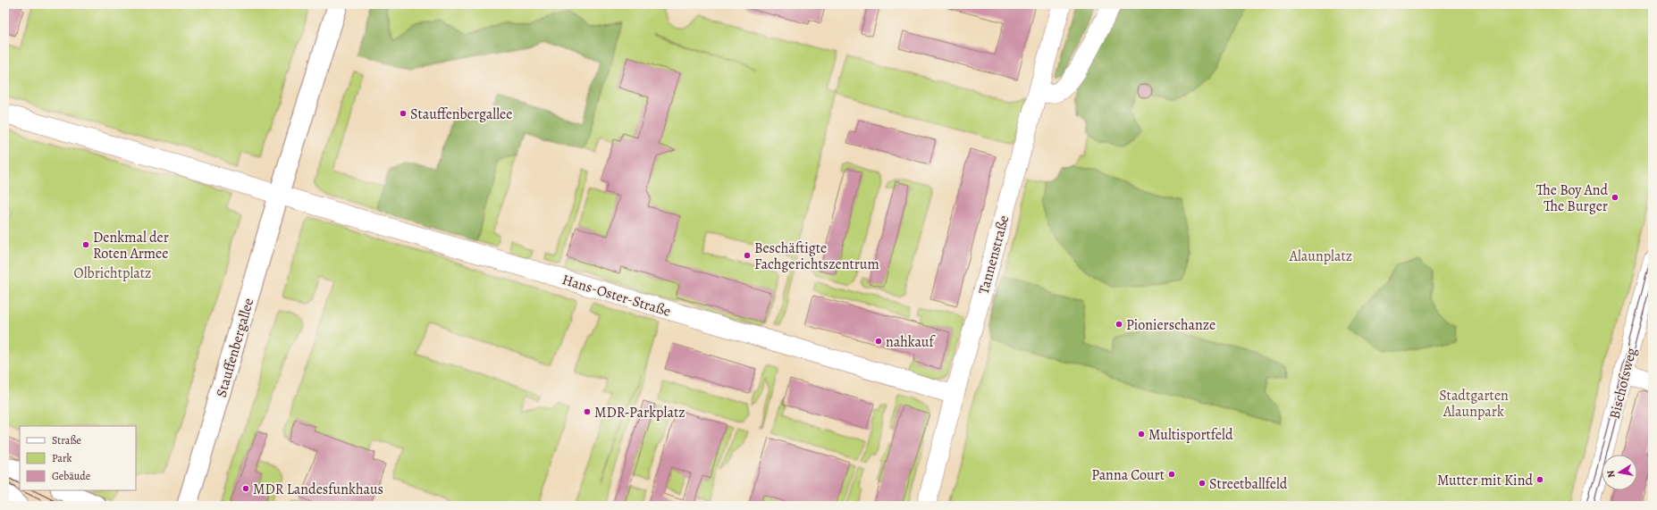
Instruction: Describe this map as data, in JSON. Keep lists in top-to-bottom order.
{
  "streets": {
    "main road": ["Stauffenbergallee"],
    "street": ["Tannenstraße", "Hans-Oster-Straße", "Bischofsweg"]
  },
  "crossings": [
    ["Tannenstraße", "Hans-Oster-Straße"],
    ["Hans-Oster-Straße", "Stauffenbergallee"]
  ],
  "parks": ["Alaunplatz", "Olbrichtplatz", "Stadtgarten Alaunpark"],
  "places": [
    "Stauffenbergallee",
    "The Boy And The Burger",
    "Denkmal der Roten Armee",
    "Beschäftigte Fachgerichtszentrum",
    "Pionierschanze",
    "nahkauf",
    "MDR-Parkplatz",
    "Multisportfeld",
    "Panna Court",
    "Mutter mit Kind",
    "Streetballfeld",
    "MDR Landesfunkhaus"
  ],
  "legend": ["Straße", "Park", "Gebäude"],
  "north": "left"
}
